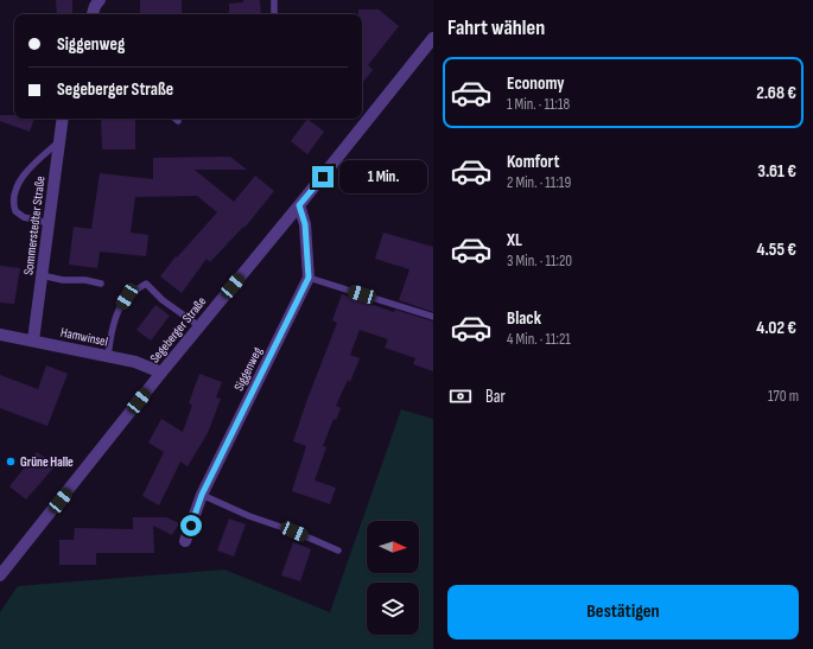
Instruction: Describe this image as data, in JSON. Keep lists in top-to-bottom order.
{
  "streets": {
    "street": [
      "Sommerstedter Straße",
      "Segeberger Straße",
      "Hamwinsel",
      "Siggenweg"
    ]
  },
  "crossings": [
    ["Sommerstedter Straße", "Hamwinsel"],
    ["Segeberger Straße", "Hamwinsel"]
  ],
  "places": ["Grüne Halle"],
  "north": "right",
  "page": {
    "heading": "Fahrt wählen",
    "banner": ["Siggenweg", "Segeberger Straße"],
    "list": [
      {
        "name": "Economy",
        "note": "1 Min. · 11:18",
        "value": "2.68 €"
      },
      {
        "name": "Komfort",
        "note": "2 Min. · 11:19",
        "value": "3.61 €"
      },
      {
        "name": "XL",
        "note": "3 Min. · 11:20",
        "value": "4.55 €"
      },
      {
        "name": "Black",
        "note": "4 Min. · 11:21",
        "value": "4.02 €"
      }
    ],
    "bubble": "1 Min.",
    "pay": ["Bar", "170 m"],
    "buttons": "Bestätigen"
  }
}
